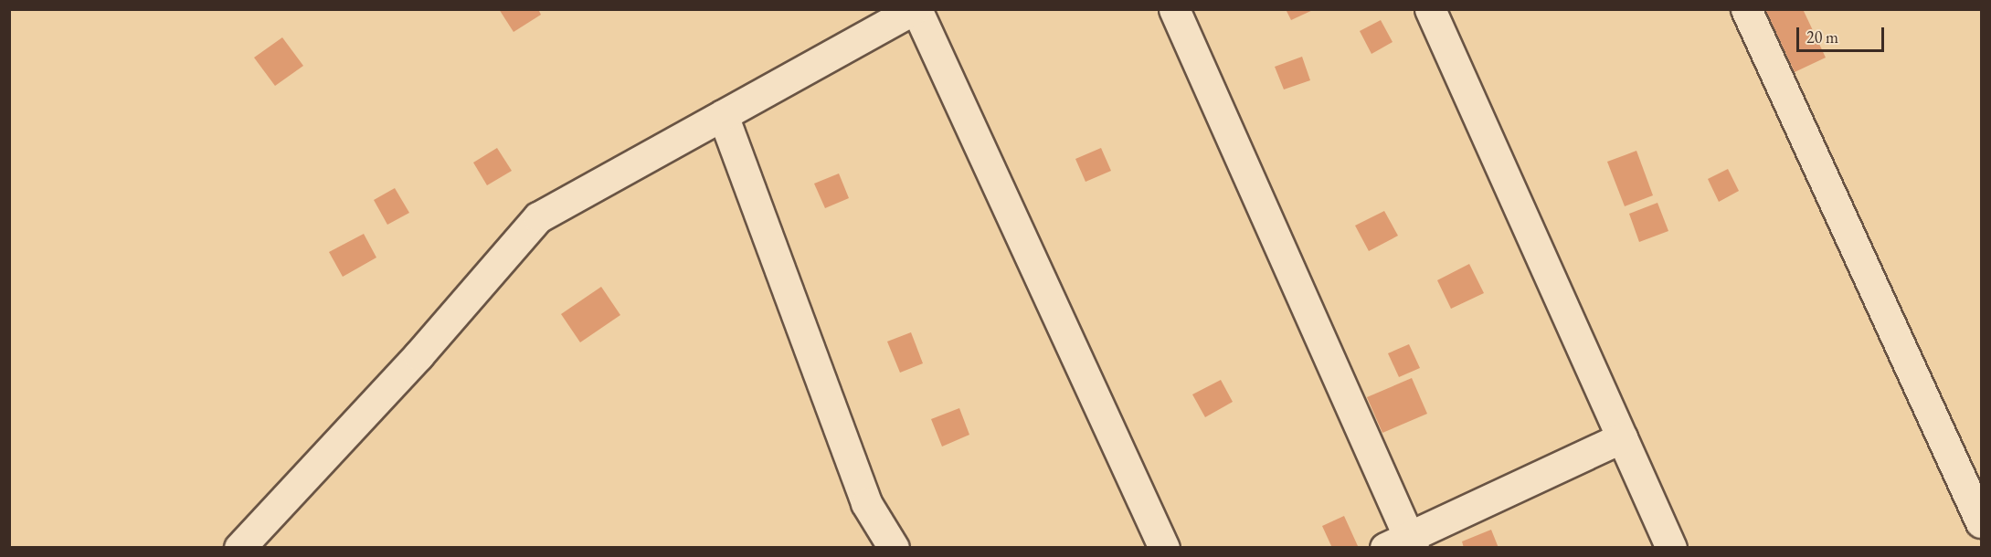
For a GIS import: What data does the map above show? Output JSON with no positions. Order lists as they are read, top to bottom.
{
  "scale_bar": "20 m"
}
